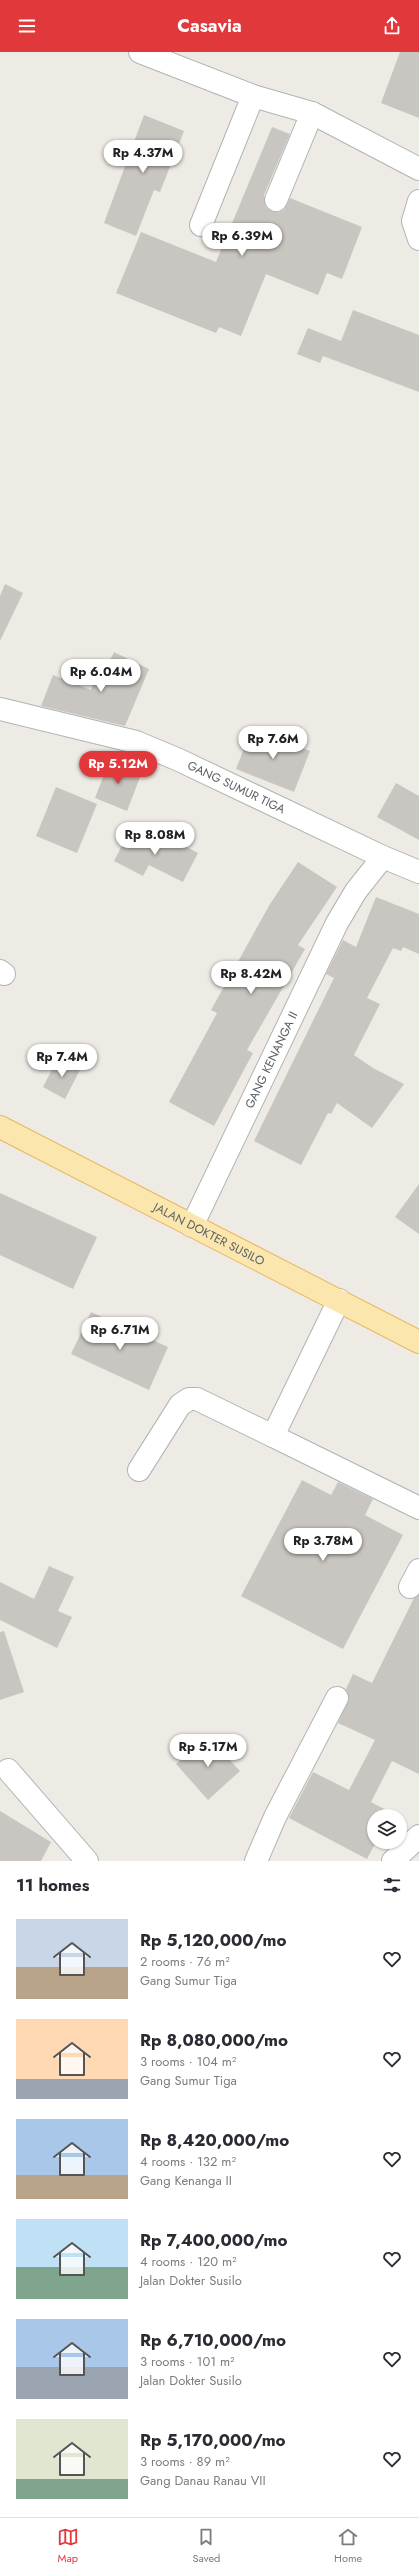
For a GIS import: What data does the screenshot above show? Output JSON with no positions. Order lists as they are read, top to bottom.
{
  "streets": {
    "main road": ["JALAN DOKTER SUSILO"],
    "street": ["GANG SUMUR TIGA", "GANG KENANGA II"]
  },
  "crossings": [
    ["GANG SUMUR TIGA", "GANG KENANGA II"],
    ["GANG KENANGA II", "JALAN DOKTER SUSILO"]
  ],
  "page": {
    "header": "Casavia",
    "price": [
      "Rp 4.37M",
      "Rp 6.39M",
      "Rp 6.04M",
      "Rp 7.6M",
      "Rp 5.12M",
      "Rp 8.08M",
      "Rp 8.42M",
      "Rp 7.4M",
      "Rp 6.71M",
      "Rp 3.78M",
      "Rp 5.17M"
    ],
    "heading": "11 homes",
    "list": [
      {
        "name": "Rp 5,120,000/mo",
        "note": "2 rooms · 76 m² · Gang Sumur Tiga"
      },
      {
        "name": "Rp 8,080,000/mo",
        "note": "3 rooms · 104 m² · Gang Sumur Tiga"
      },
      {
        "name": "Rp 8,420,000/mo",
        "note": "4 rooms · 132 m² · Gang Kenanga II"
      },
      {
        "name": "Rp 7,400,000/mo",
        "note": "4 rooms · 120 m² · Jalan Dokter Susilo"
      },
      {
        "name": "Rp 6,710,000/mo",
        "note": "3 rooms · 101 m² · Jalan Dokter Susilo"
      },
      {
        "name": "Rp 5,170,000/mo",
        "note": "3 rooms · 89 m² · Gang Danau Ranau VII"
      }
    ],
    "tabs": ["Map", "Saved", "Home"]
  }
}
